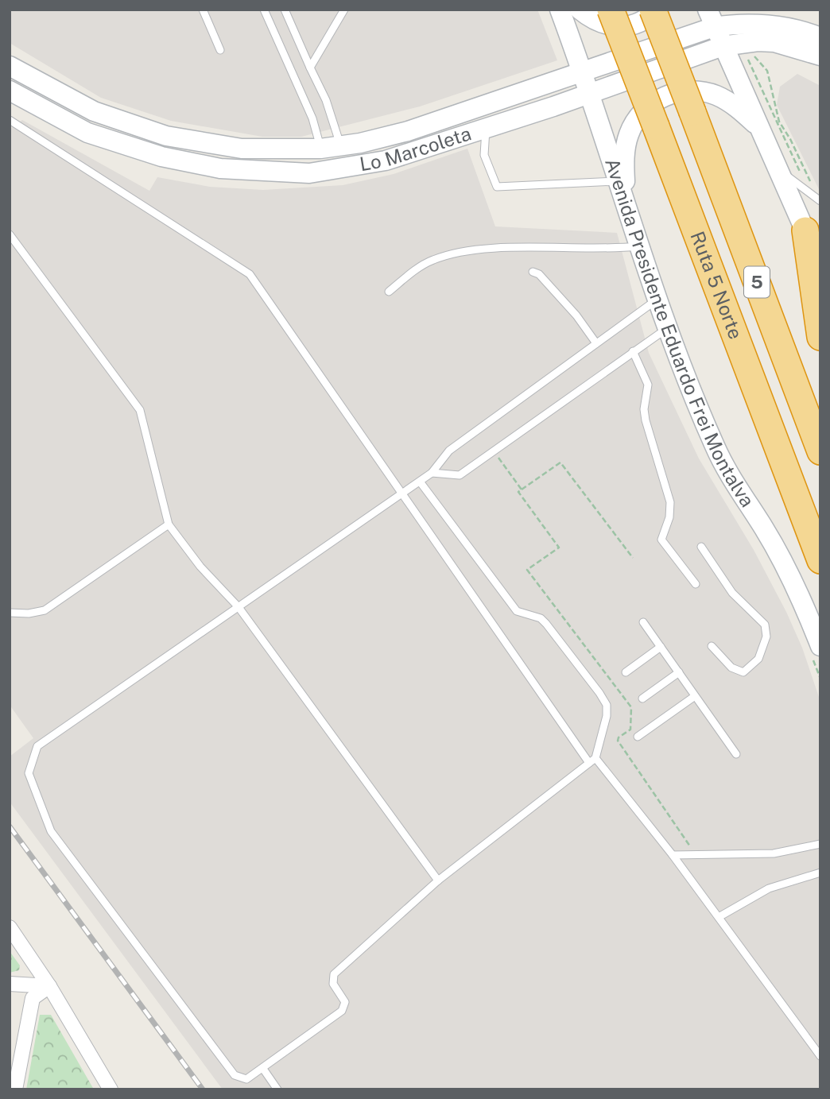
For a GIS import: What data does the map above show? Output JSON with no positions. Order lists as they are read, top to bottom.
{
  "streets": {
    "highway": ["5", "Ruta 5 Norte"],
    "main road": ["Lo Marcoleta", "Avenida Presidente Eduardo Frei Montalva"]
  },
  "crossings": [
    ["Lo Marcoleta", "Avenida Presidente Eduardo Frei Montalva"]
  ]
}
